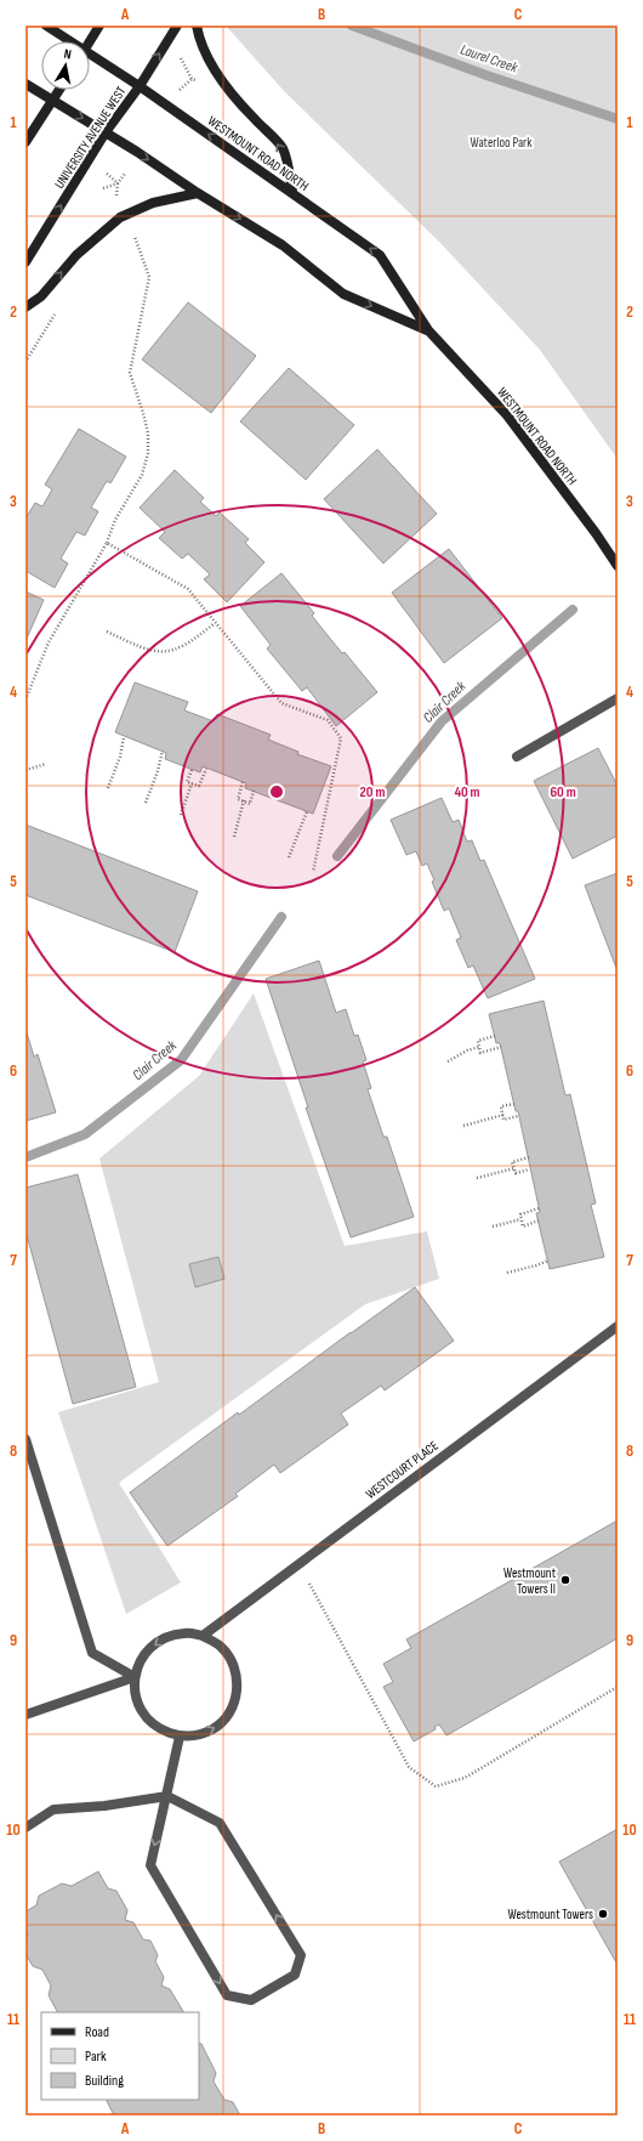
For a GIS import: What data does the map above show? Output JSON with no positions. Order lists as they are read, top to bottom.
{
  "streets": {
    "main road": ["UNIVERSITY AVENUE WEST", "WESTMOUNT ROAD NORTH"],
    "street": ["WESTCOURT PLACE"]
  },
  "crossings": [
    ["UNIVERSITY AVENUE WEST", "WESTMOUNT ROAD NORTH"]
  ],
  "water": ["Laurel Creek", "Clair Creek"],
  "parks": ["Waterloo Park"],
  "places": ["Westmount Towers II", "Westmount Towers"],
  "legend": ["Road", "Park", "Building"],
  "north": "top",
  "grid": {
    "columns": ["A", "B", "C"],
    "rows": [
      "1",
      "2",
      "3",
      "4",
      "5",
      "6",
      "7",
      "8",
      "9",
      "10",
      "11"
    ]
  },
  "rings": ["20 m", "40 m", "60 m"]
}
